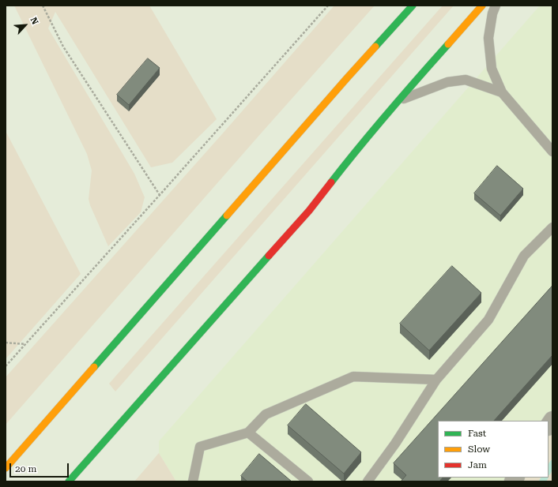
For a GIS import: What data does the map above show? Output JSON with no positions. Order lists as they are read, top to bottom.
{
  "legend": ["Fast", "Slow", "Jam"],
  "scale_bar": "20 m",
  "north": "top right"
}
